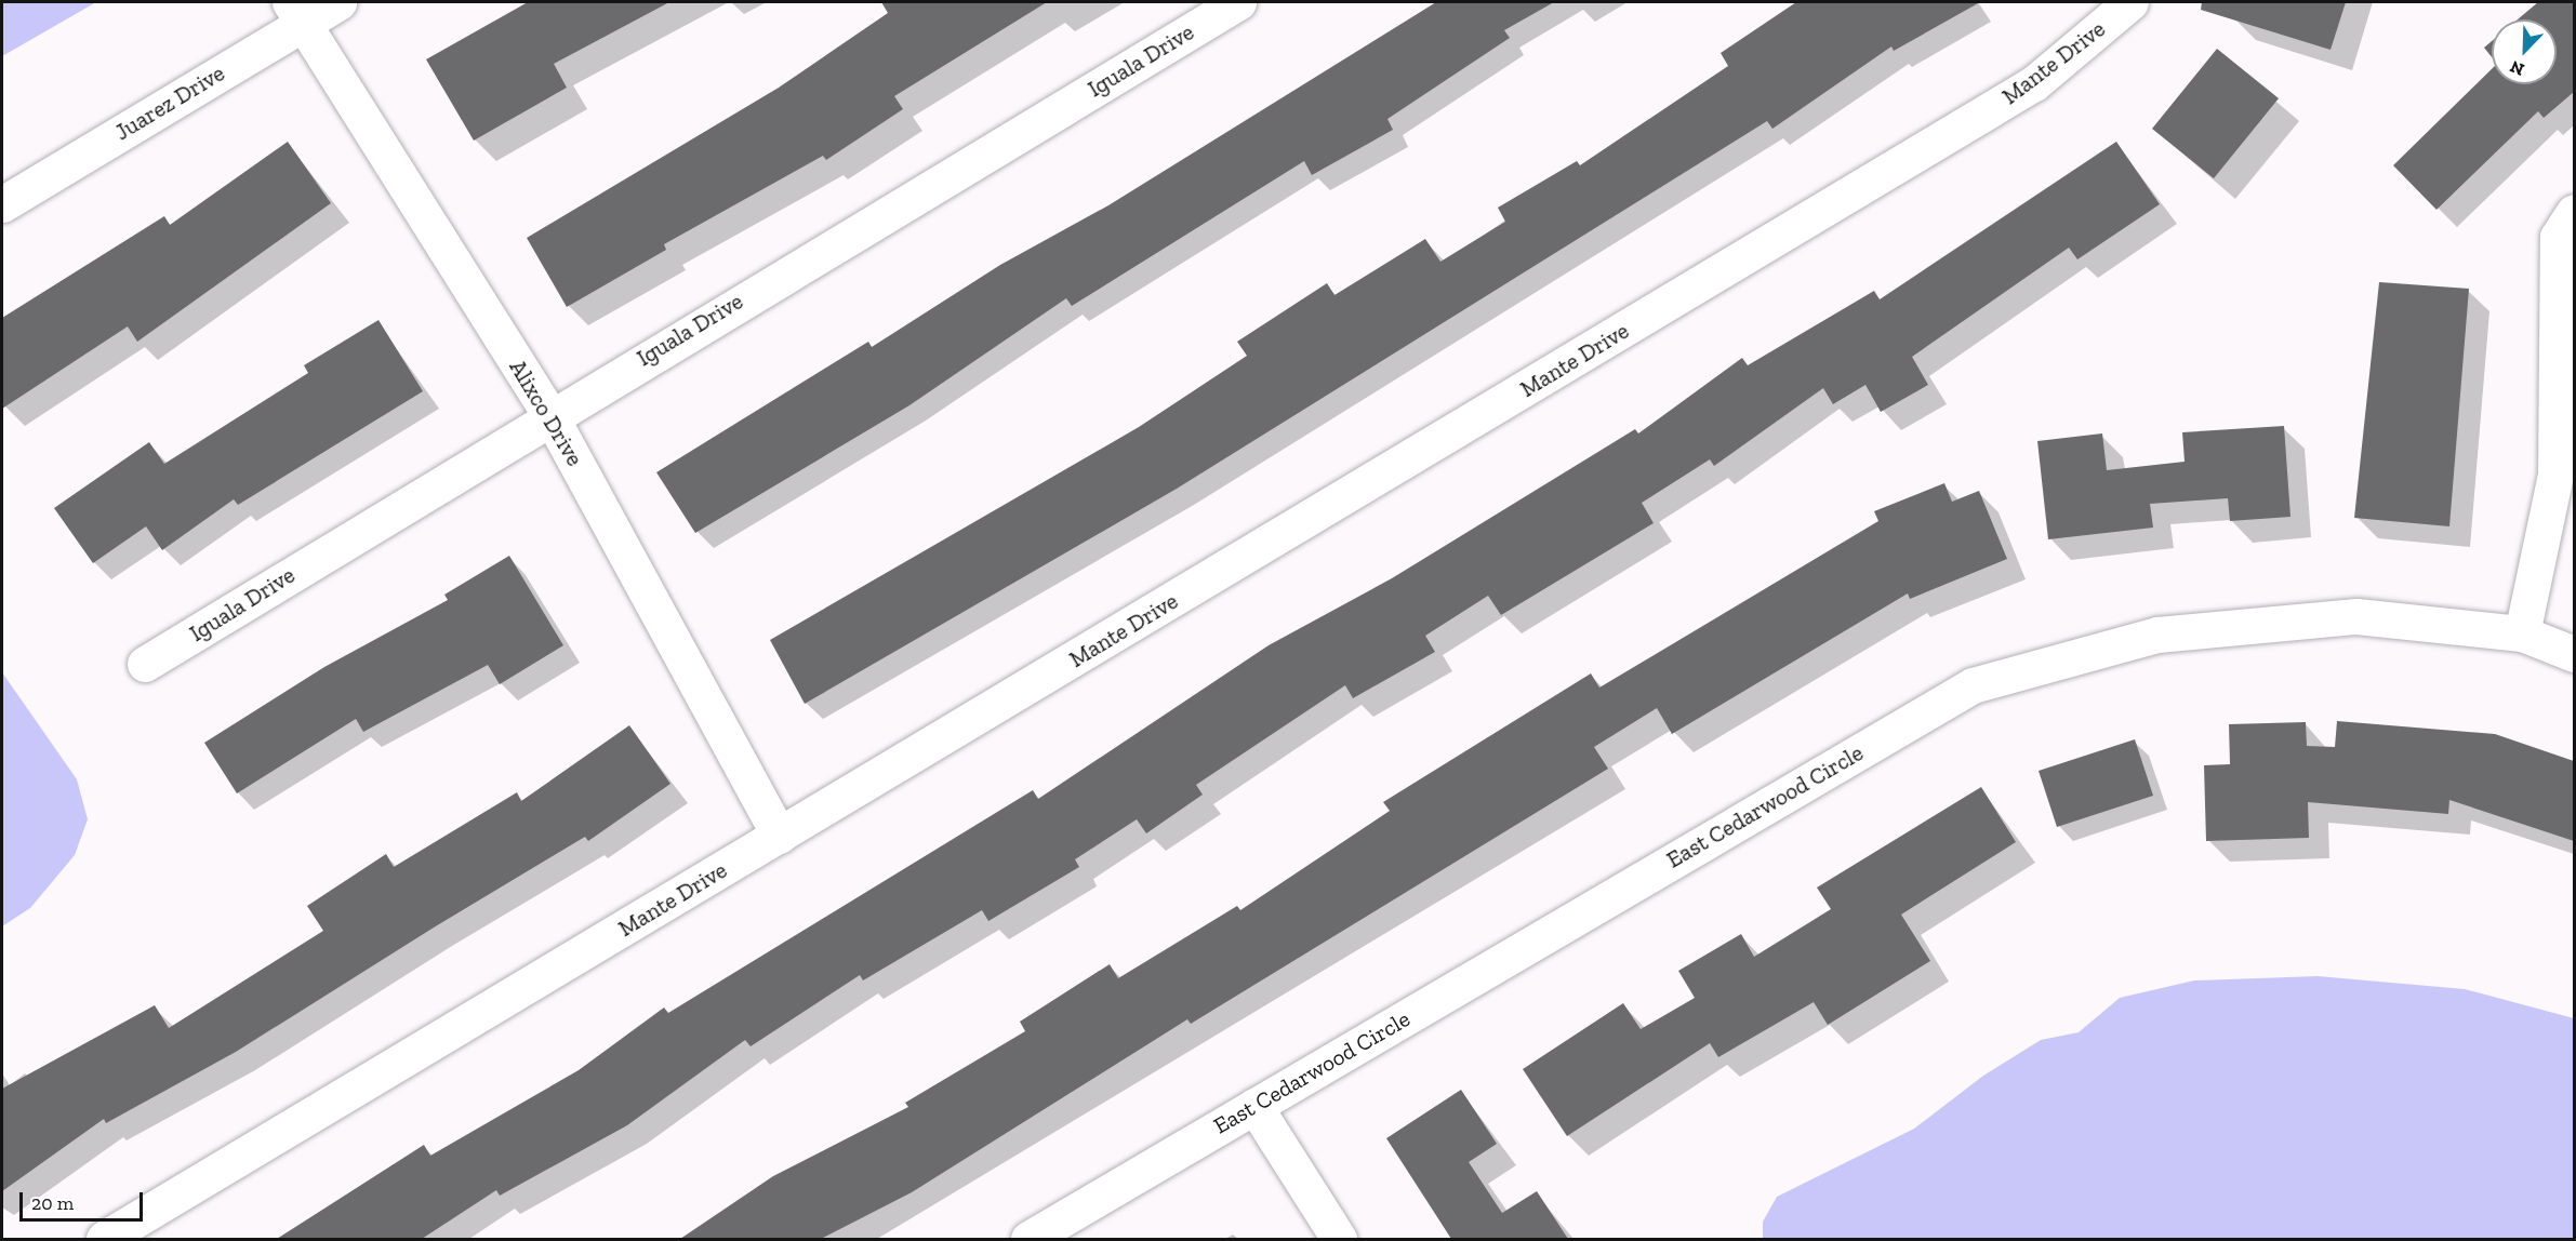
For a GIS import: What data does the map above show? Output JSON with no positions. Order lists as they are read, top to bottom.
{
  "streets": {
    "street": [
      "Iguala Drive",
      "Mante Drive",
      "Juarez Drive",
      "Alixco Drive",
      "East Cedarwood Circle"
    ]
  },
  "crossings": [
    ["Iguala Drive", "Alixco Drive"],
    ["Mante Drive", "Alixco Drive"],
    ["Juarez Drive", "Alixco Drive"]
  ],
  "scale_bar": "20 m",
  "north": "bottom left"
}
